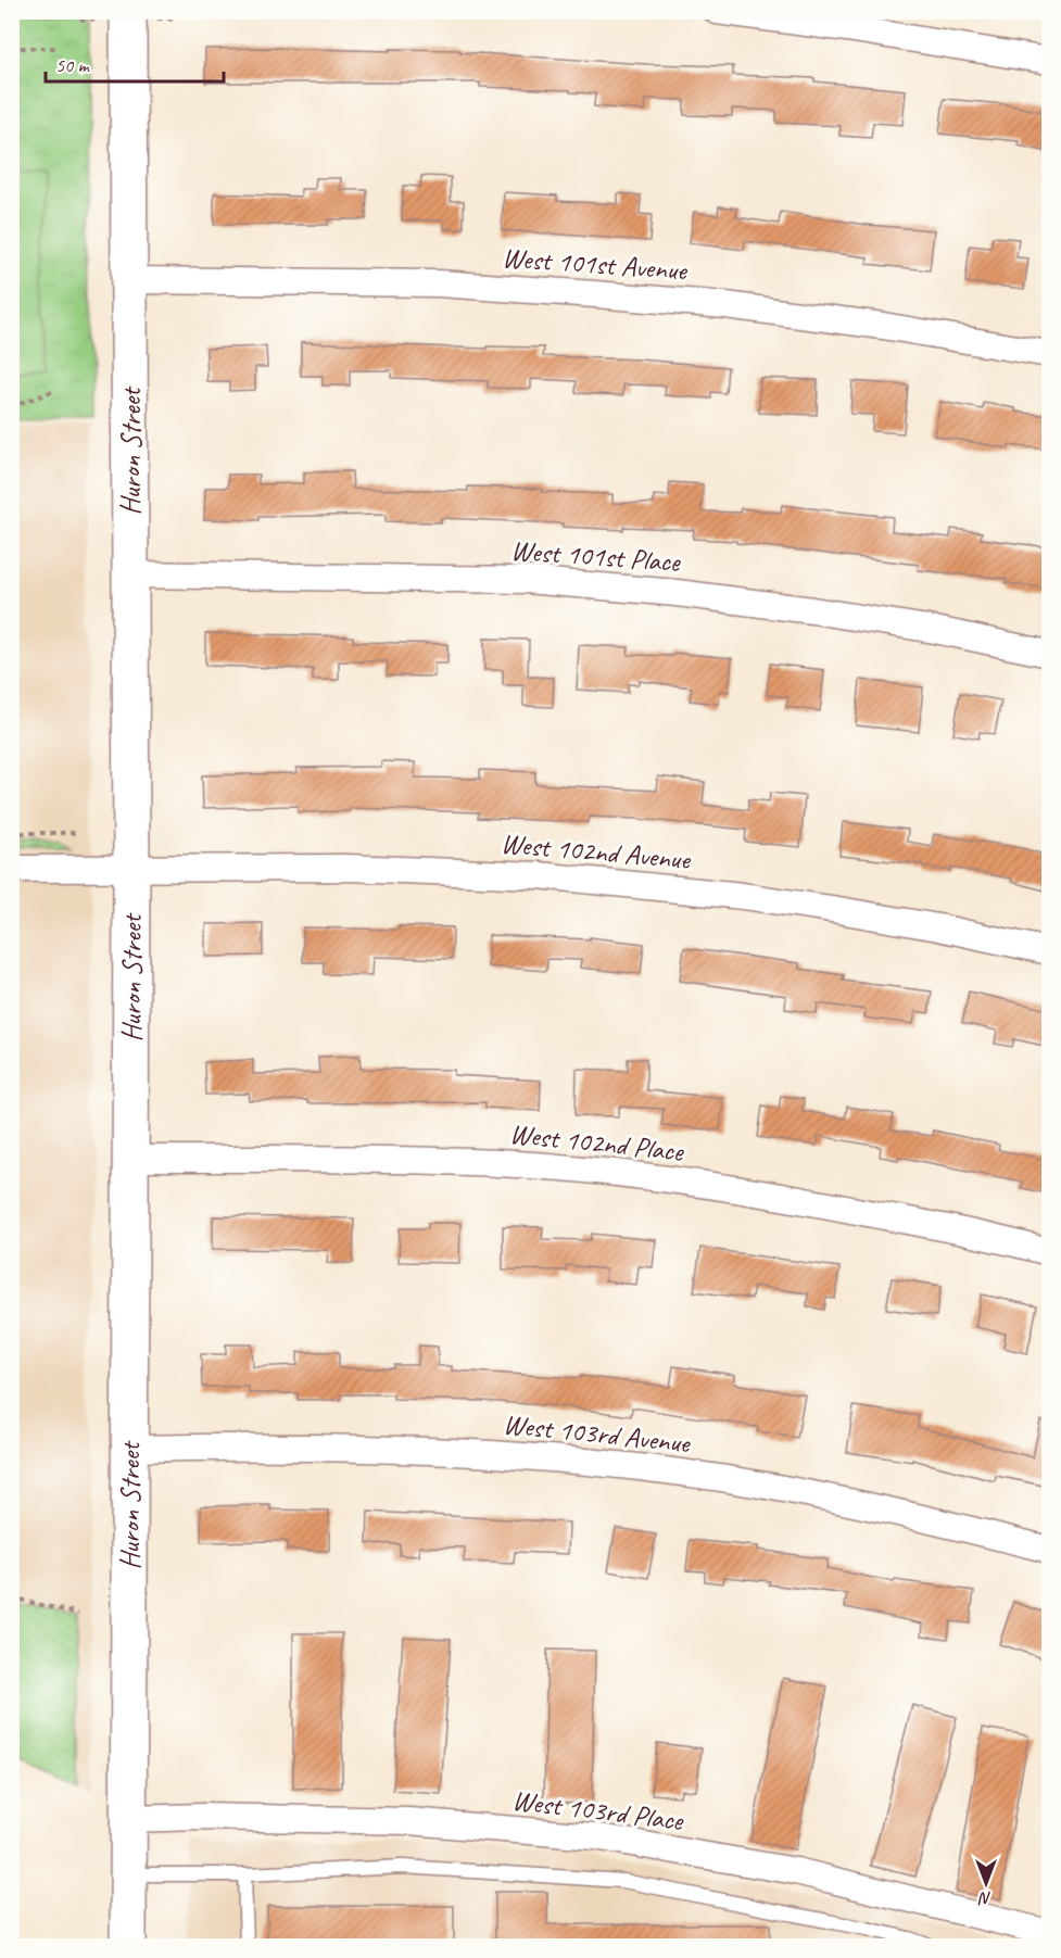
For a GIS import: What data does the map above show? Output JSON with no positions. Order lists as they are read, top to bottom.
{
  "streets": {
    "main road": ["Huron Street"],
    "street": [
      "West 101st Avenue",
      "West 101st Place",
      "West 102nd Avenue",
      "West 102nd Place",
      "West 103rd Avenue",
      "West 103rd Place"
    ]
  },
  "crossings": [
    ["West 101st Avenue", "Huron Street"],
    ["Huron Street", "West 101st Place"],
    ["Huron Street", "West 102nd Avenue"],
    ["Huron Street", "West 102nd Place"],
    ["Huron Street", "West 103rd Avenue"],
    ["Huron Street", "West 103rd Place"]
  ],
  "scale_bar": "50 m",
  "north": "bottom"
}
